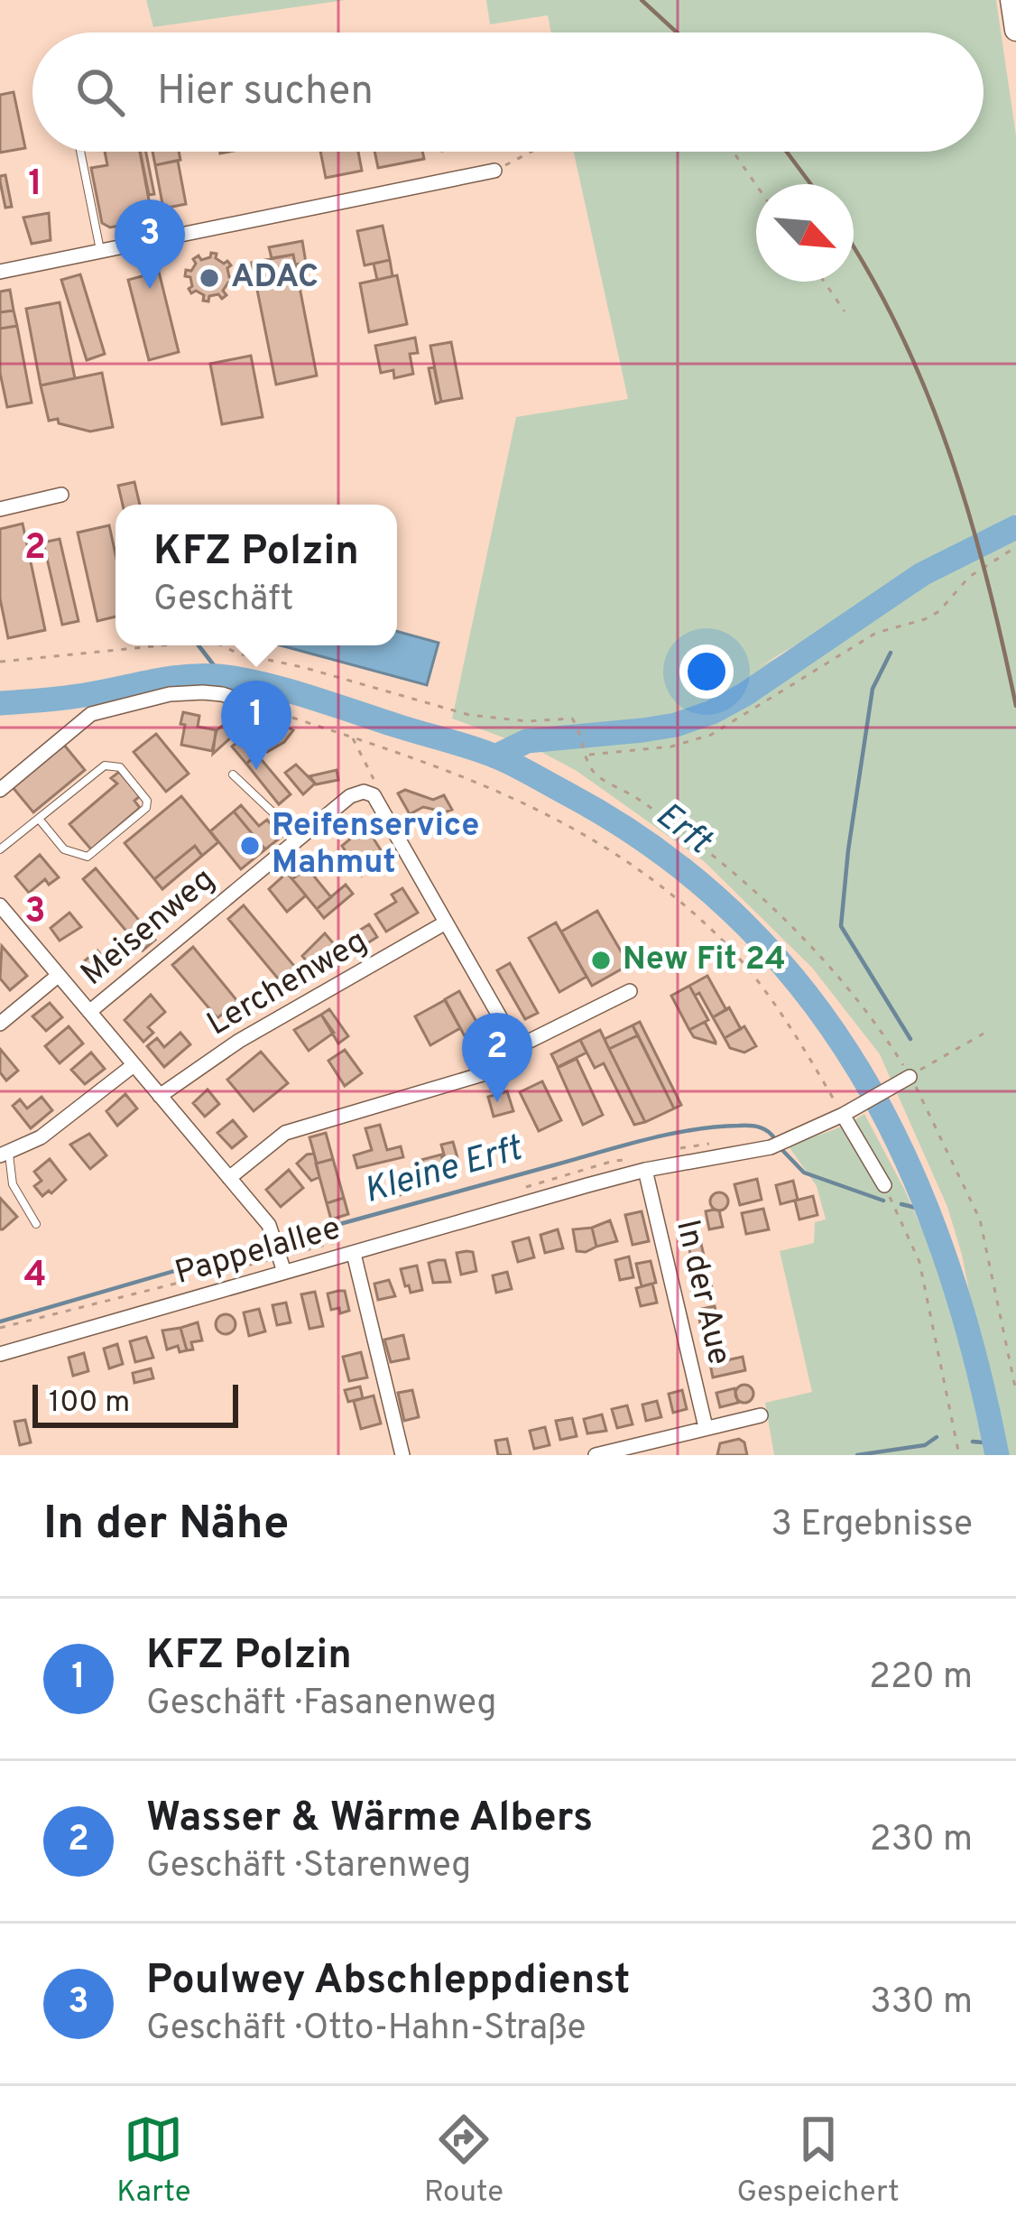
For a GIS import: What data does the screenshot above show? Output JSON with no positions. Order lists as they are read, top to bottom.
{
  "streets": {
    "street": [
      "Meisenweg",
      "Lerchenweg",
      "Pappelallee",
      "In der Aue"
    ]
  },
  "crossings": [
    ["Pappelallee", "In der Aue"]
  ],
  "water": ["Erft", "Kleine Erft"],
  "places": ["ADAC", "Reifenservice Mahmut", "New Fit 24"],
  "scale_bar": "100 m",
  "north": "bottom right",
  "page": {
    "search": "Hier suchen",
    "pins": ["3", "1", "2"],
    "popup": ["KFZ Polzin", "Geschäft"],
    "scale": "100 m",
    "heading": ["In der Nähe", "3 Ergebnisse"],
    "list": [
      {
        "mark": "1",
        "name": "KFZ Polzin",
        "note": "Geschäft · Fasanenweg",
        "value": "220 m"
      },
      {
        "mark": "2",
        "name": "Wasser & Wärme Albers",
        "note": "Geschäft · Starenweg",
        "value": "230 m"
      },
      {
        "mark": "3",
        "name": "Poulwey Abschleppdienst",
        "note": "Geschäft · Otto-Hahn-Straße",
        "value": "330 m"
      }
    ],
    "nav": ["Karte", "Route", "Gespeichert"]
  },
  "grid": {
    "rows": [
      "1",
      "2",
      "3",
      "4"
    ]
  }
}
